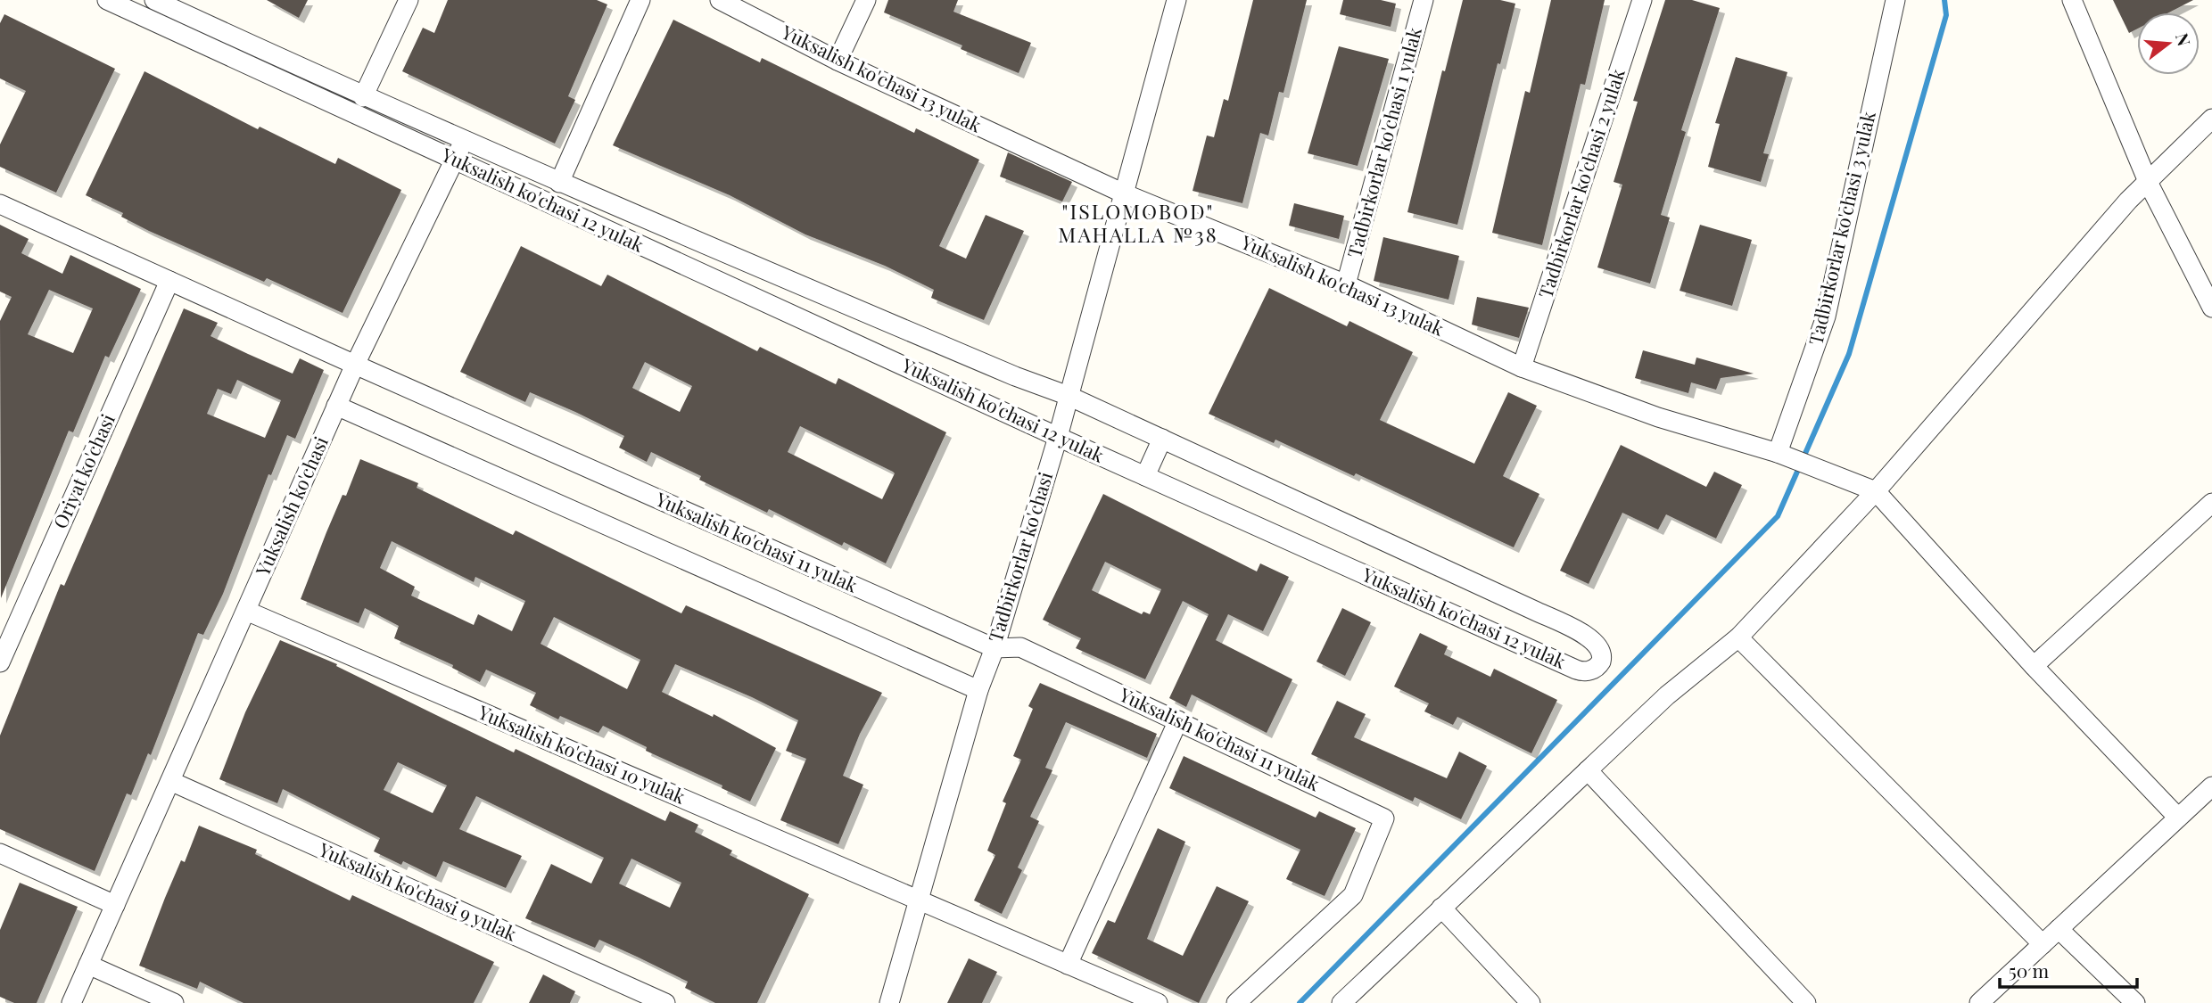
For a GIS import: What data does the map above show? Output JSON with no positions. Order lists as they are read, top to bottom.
{
  "streets": {
    "street": [
      "Yuksalish ko'chasi 13 yulak",
      "Tadbirkorlar ko'chasi 1 yulak",
      "Tadbirkorlar ko'chasi 2 yulak",
      "Yuksalish ko'chasi 12 yulak",
      "Tadbirkorlar ko'chasi 3 yulak",
      "Oriyat ko'chasi",
      "Yuksalish ko'chasi",
      "Yuksalish ko'chasi 11 yulak",
      "Tadbirkorlar ko'chasi",
      "Yuksalish ko'chasi 10 yulak",
      "Yuksalish ko'chasi 9 yulak"
    ]
  },
  "crossings": [
    ["Yuksalish ko'chasi 13 yulak", "Tadbirkorlar ko'chasi 1 yulak"],
    ["Yuksalish ko'chasi 13 yulak", "Tadbirkorlar ko'chasi 2 yulak"],
    ["Yuksalish ko'chasi 13 yulak", "Tadbirkorlar ko'chasi 3 yulak"],
    ["Yuksalish ko'chasi 13 yulak", "Tadbirkorlar ko'chasi"],
    ["Yuksalish ko'chasi 12 yulak", "Tadbirkorlar ko'chasi"],
    ["Yuksalish ko'chasi", "Yuksalish ko'chasi 11 yulak"],
    ["Yuksalish ko'chasi", "Yuksalish ko'chasi 10 yulak"],
    ["Yuksalish ko'chasi", "Yuksalish ko'chasi 9 yulak"],
    ["Yuksalish ko'chasi 11 yulak", "Tadbirkorlar ko'chasi"],
    ["Tadbirkorlar ko'chasi", "Yuksalish ko'chasi 10 yulak"]
  ],
  "districts": ["\"ISLOMOBOD\" MAHALLA №38"],
  "scale_bar": "50 m",
  "north": "right"
}
